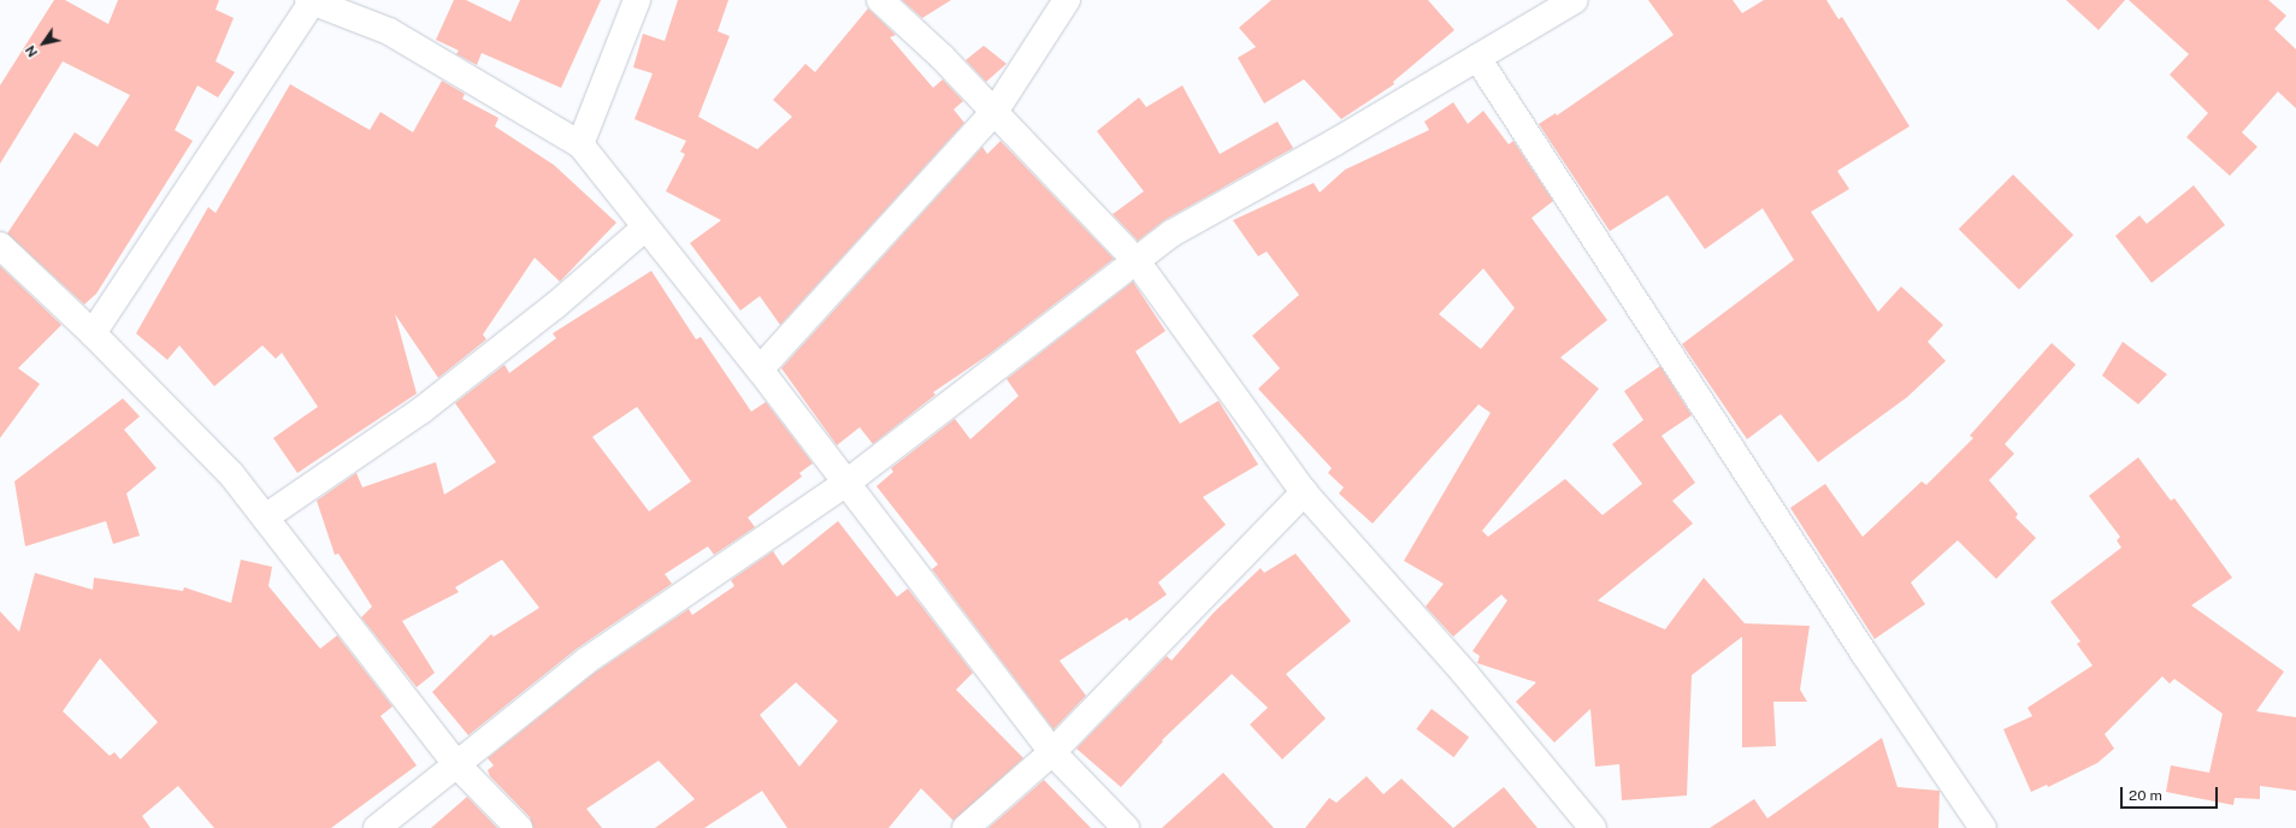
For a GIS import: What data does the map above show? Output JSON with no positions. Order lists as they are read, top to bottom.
{
  "scale_bar": "20 m",
  "north": "bottom left"
}
